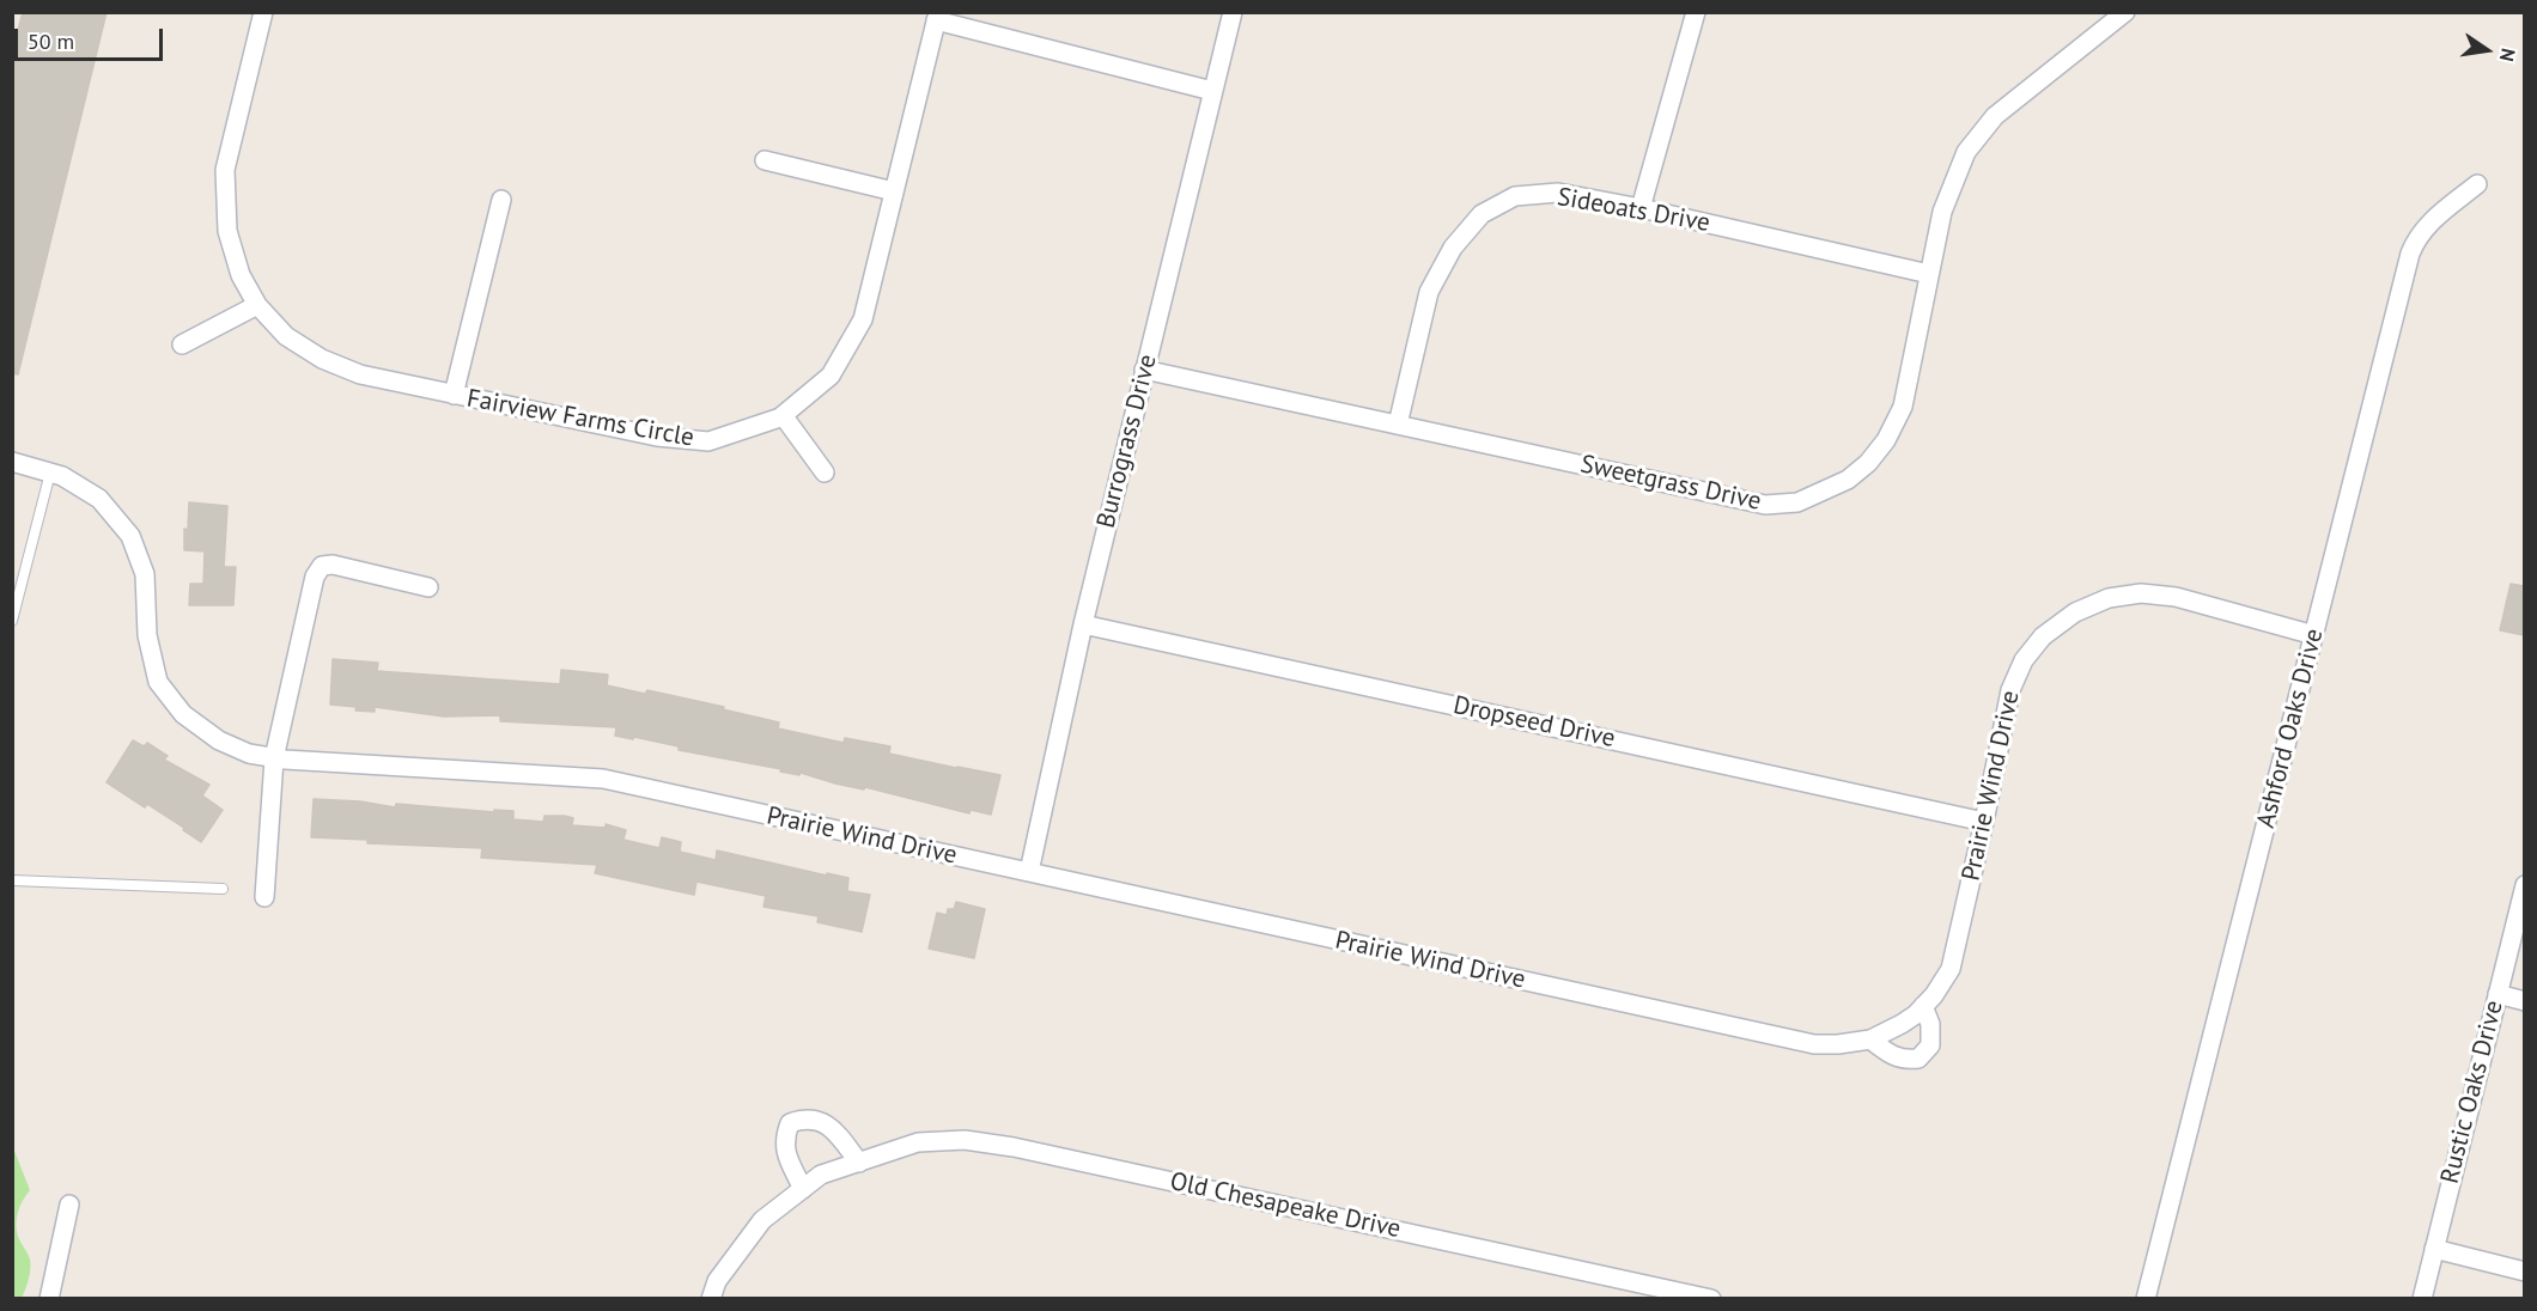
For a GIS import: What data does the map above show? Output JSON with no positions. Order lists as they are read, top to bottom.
{
  "streets": {
    "street": [
      "Sideoats Drive",
      "Fairview Farms Circle",
      "Burrograss Drive",
      "Sweetgrass Drive",
      "Dropseed Drive",
      "Ashford Oaks Drive",
      "Prairie Wind Drive",
      "Rustic Oaks Drive",
      "Old Chesapeake Drive"
    ]
  },
  "crossings": [
    ["Sideoats Drive", "Sweetgrass Drive"],
    ["Burrograss Drive", "Sweetgrass Drive"],
    ["Burrograss Drive", "Dropseed Drive"],
    ["Burrograss Drive", "Prairie Wind Drive"],
    ["Dropseed Drive", "Prairie Wind Drive"],
    ["Ashford Oaks Drive", "Prairie Wind Drive"]
  ],
  "scale_bar": "50 m",
  "north": "right"
}
